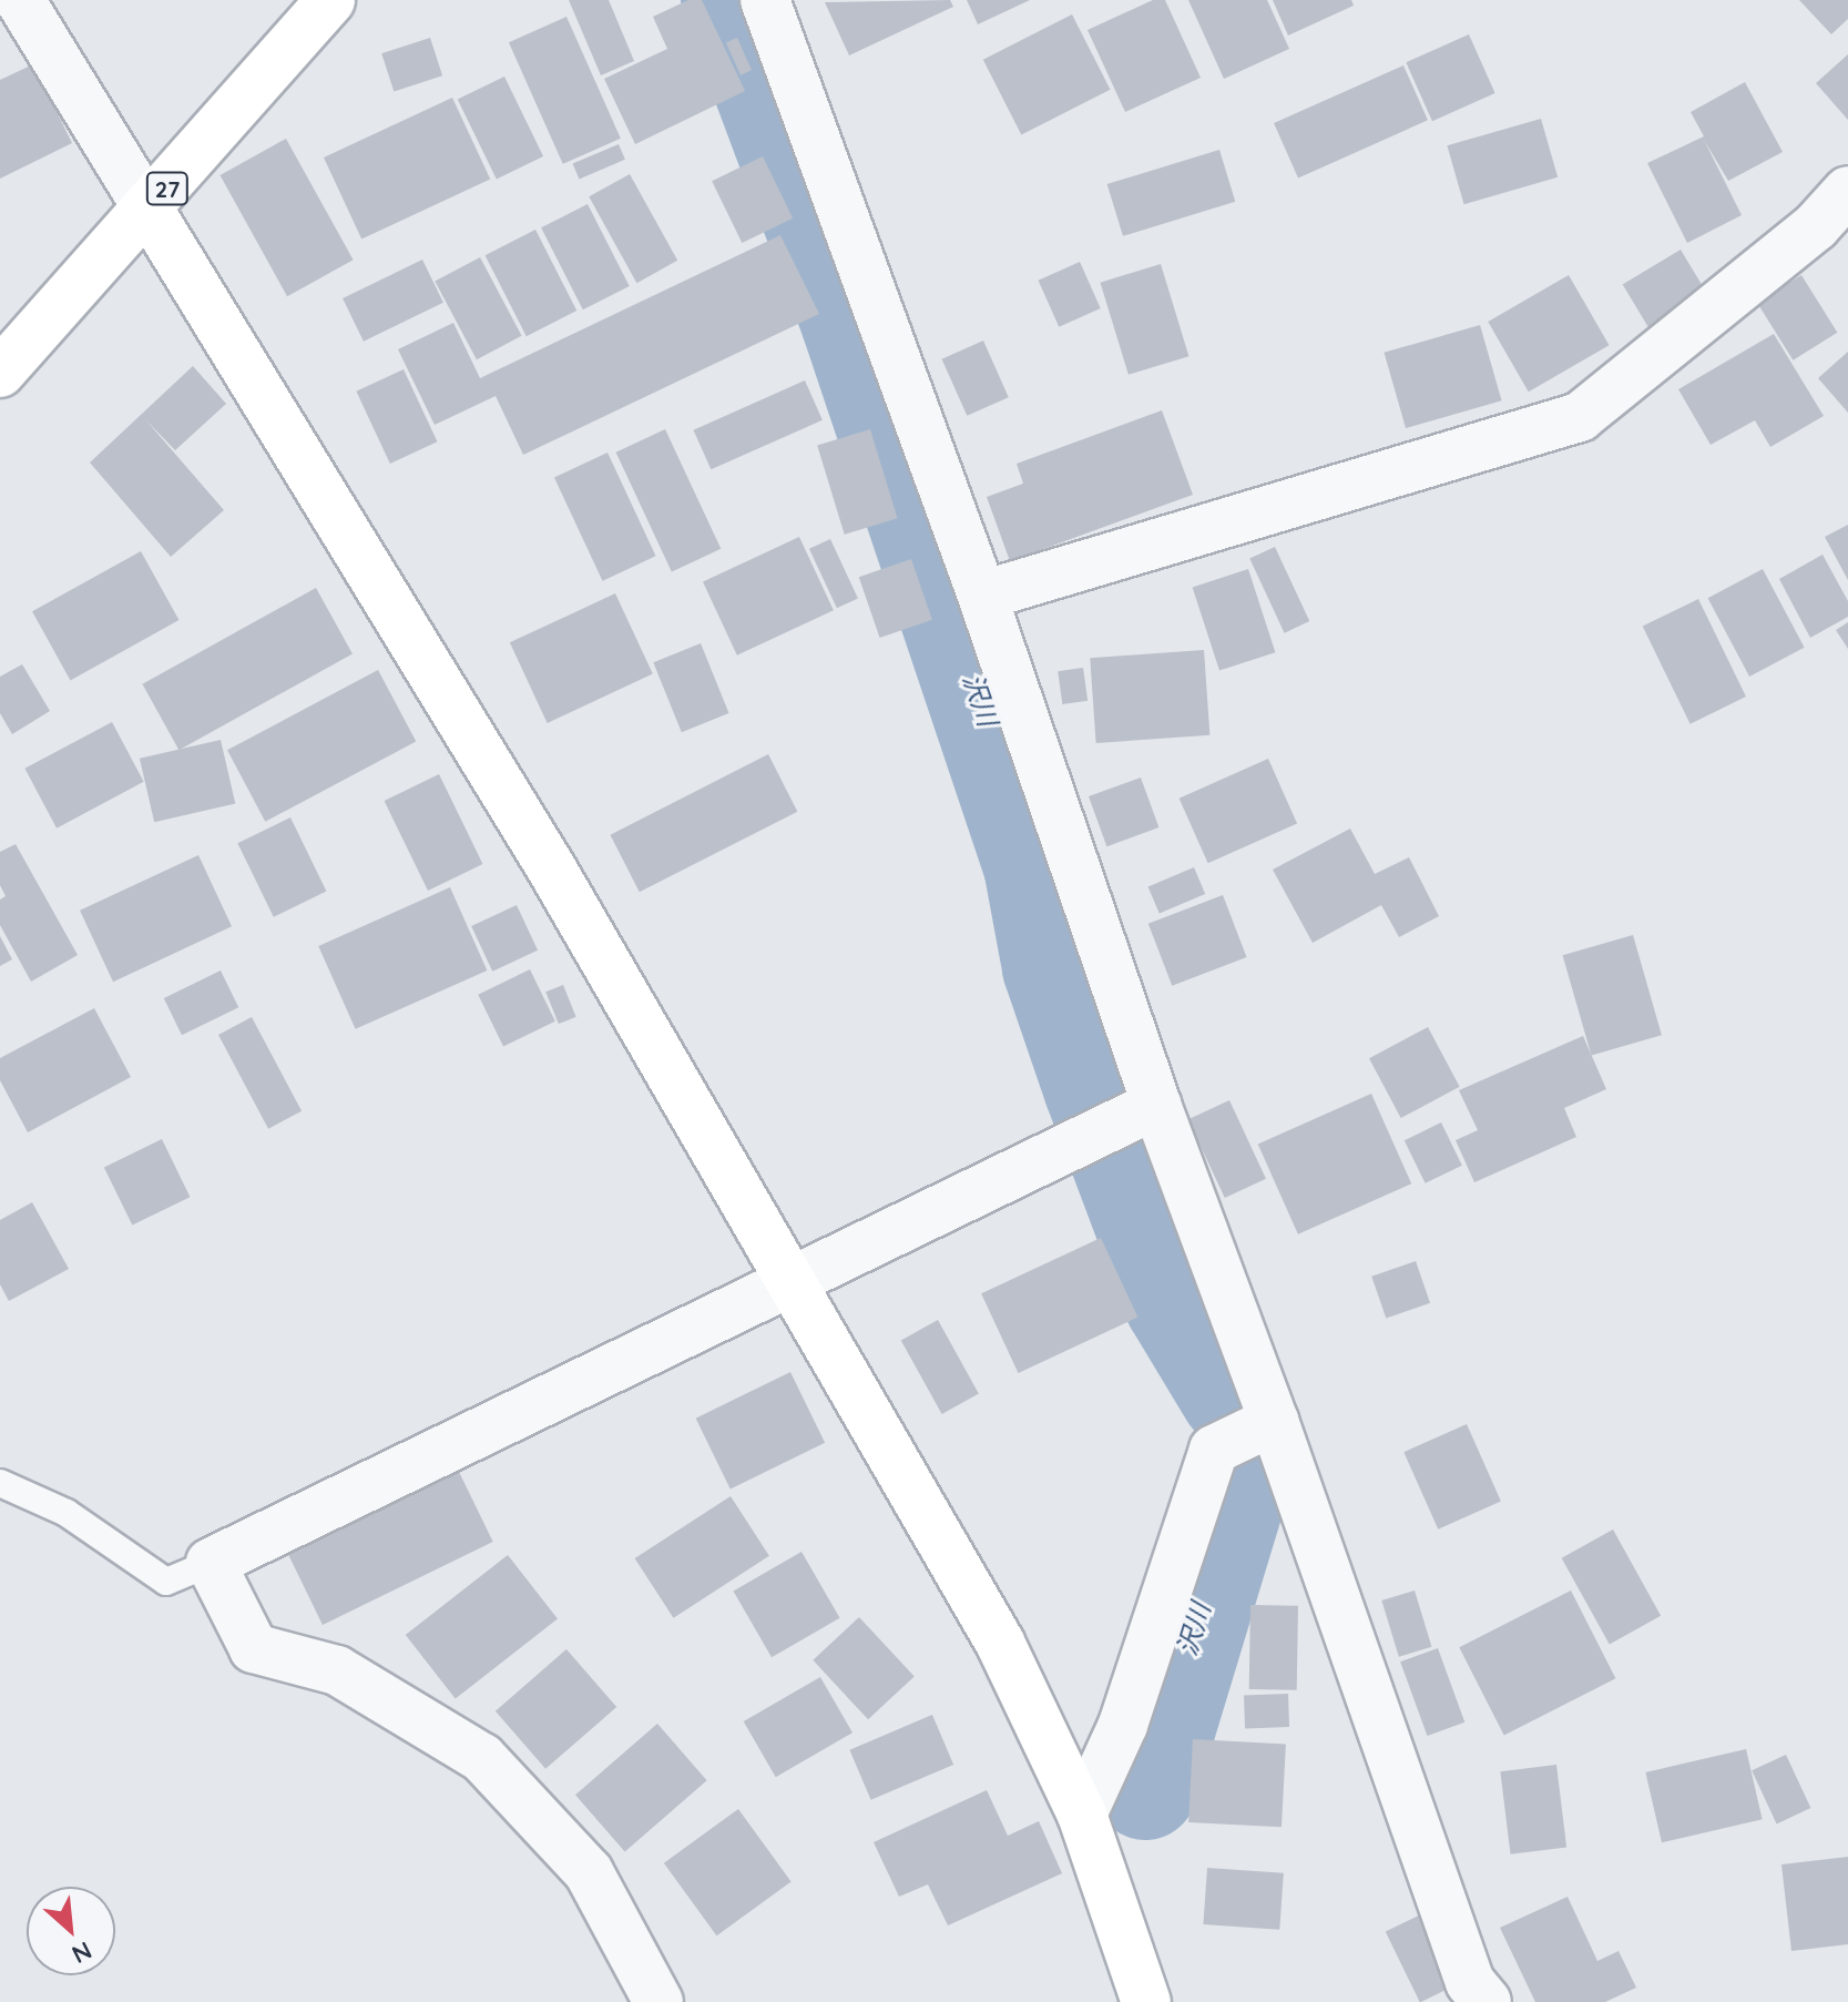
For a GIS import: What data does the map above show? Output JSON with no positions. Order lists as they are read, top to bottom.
{
  "streets": {
    "street": ["27"]
  },
  "water": ["沢川"],
  "north": "bottom right"
}
